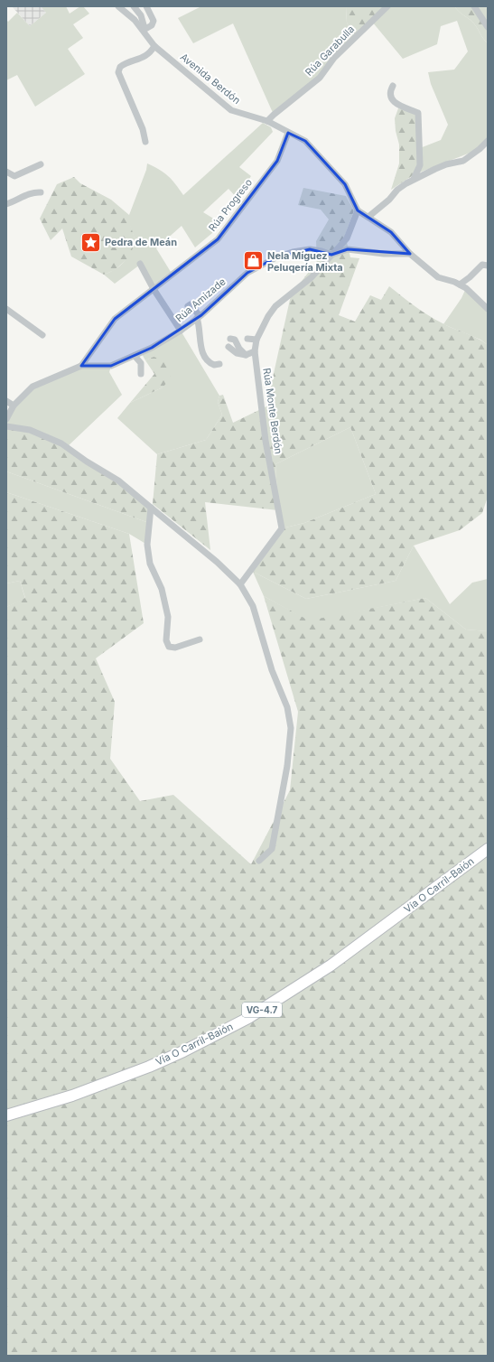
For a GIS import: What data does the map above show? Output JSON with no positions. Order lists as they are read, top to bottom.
{
  "streets": {
    "highway": ["Vía O Carril-Baión", "VG-4.7"],
    "street": [
      "Rúa Garabulla",
      "Avenida Berdón",
      "Rúa Progreso",
      "Rúa Amizade",
      "Rúa Monte Berdón"
    ]
  },
  "crossings": [
    ["Rúa Garabulla", "Avenida Berdón"],
    ["Avenida Berdón", "Rúa Progreso"],
    ["Avenida Berdón", "Rúa Monte Berdón"],
    ["Rúa Progreso", "Rúa Amizade"],
    ["Rúa Amizade", "Rúa Monte Berdón"]
  ],
  "places": {
    "place": ["Pedra de Meán"],
    "shop": ["Nela Míguez Peluqería Mixta"]
  }
}
